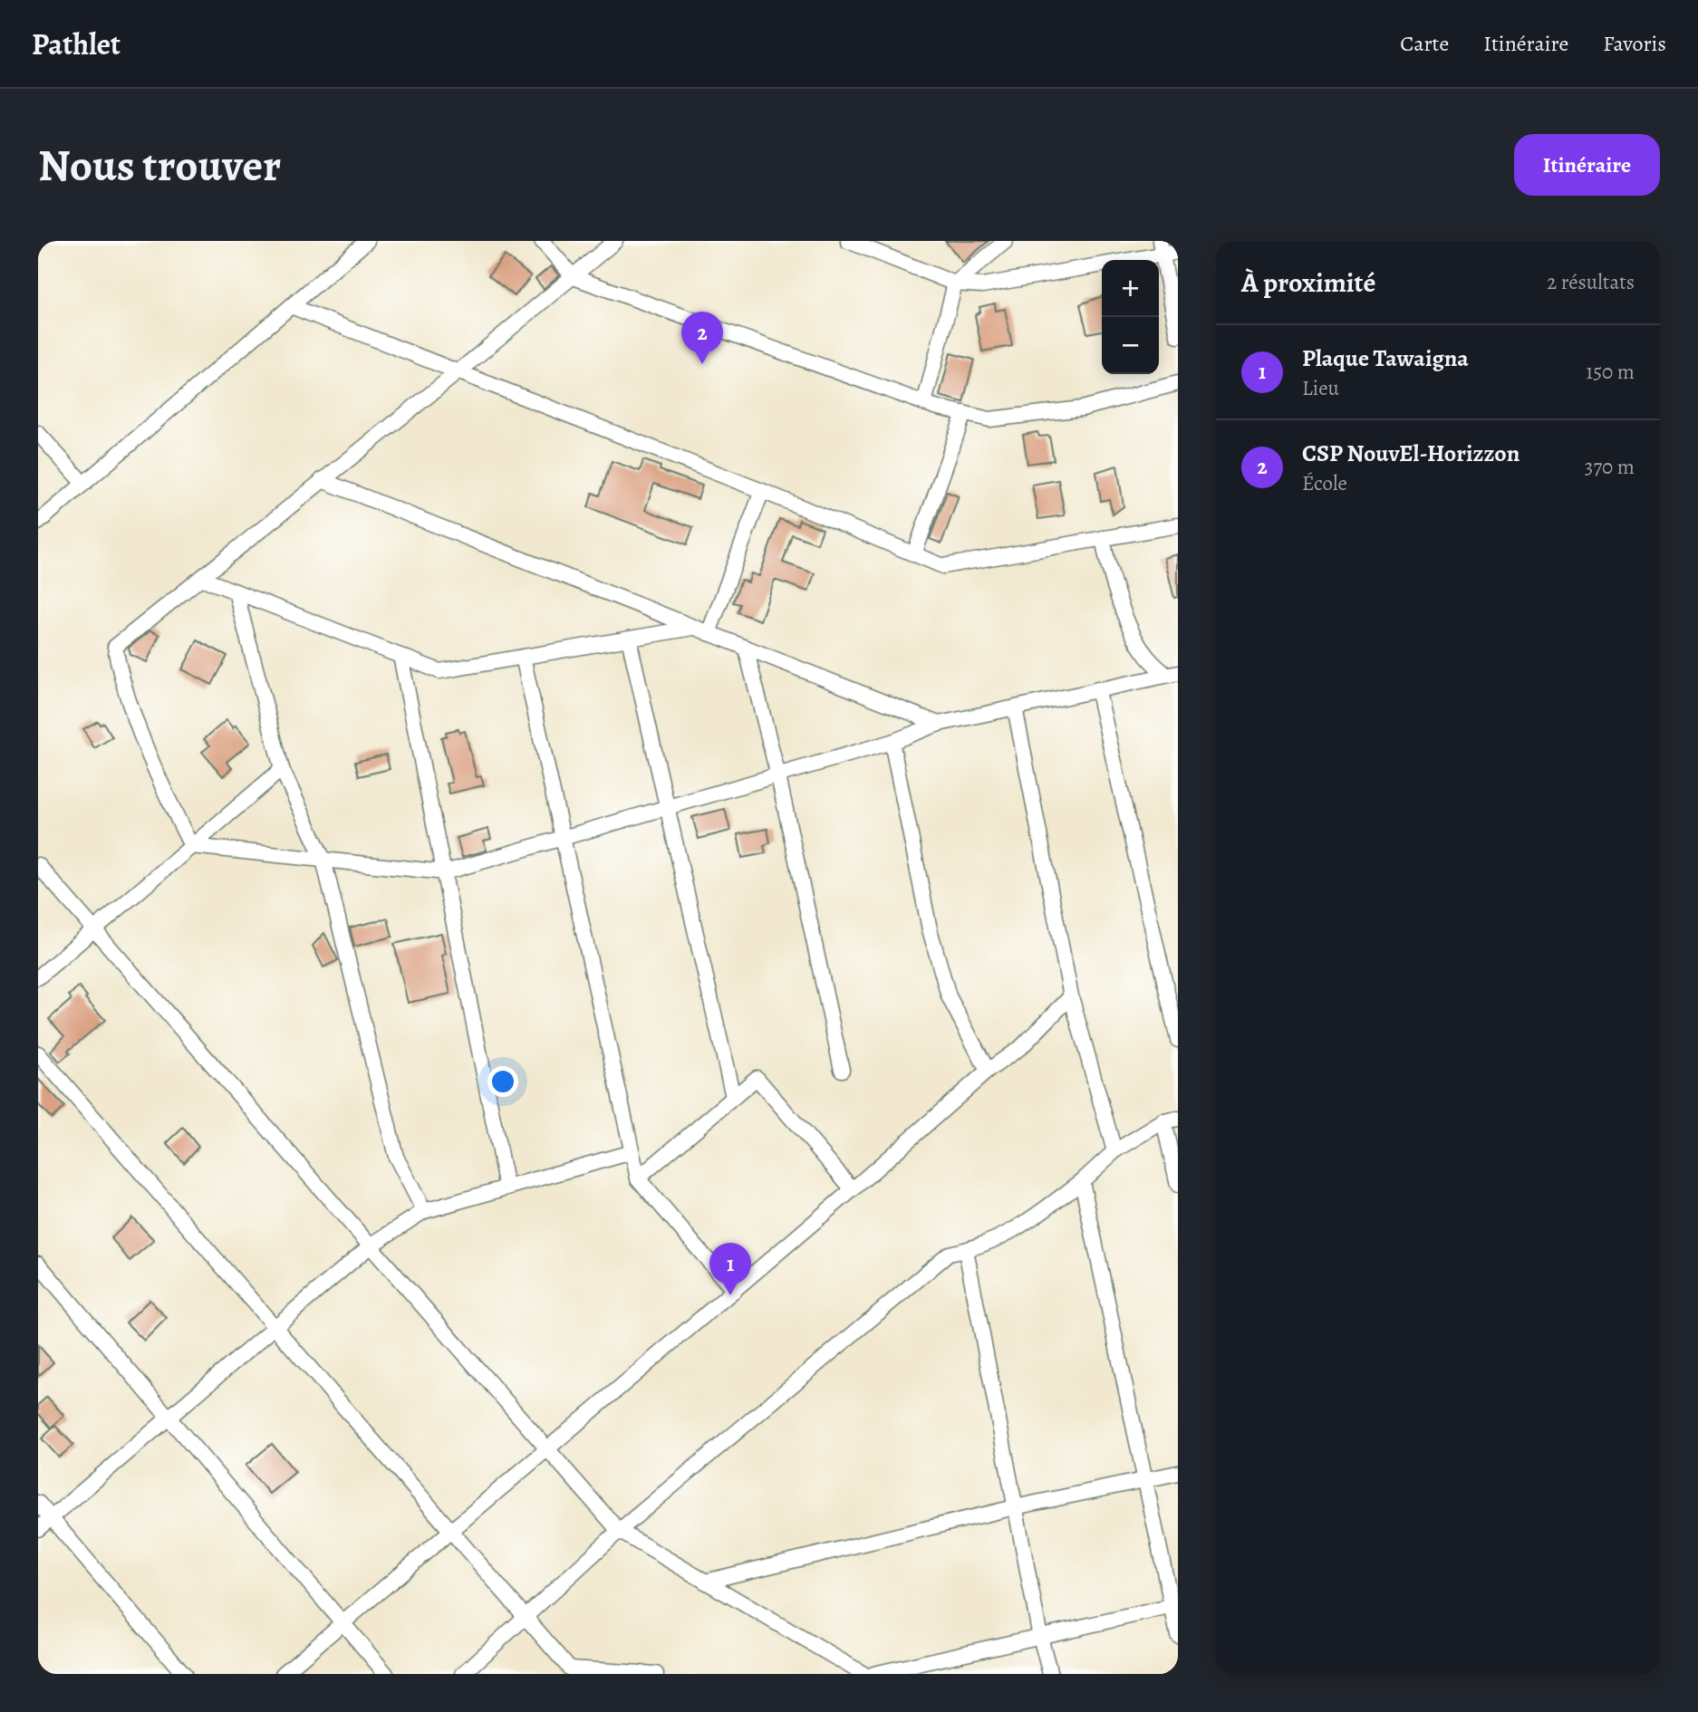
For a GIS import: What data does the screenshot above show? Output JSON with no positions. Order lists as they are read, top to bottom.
{
  "page": {
    "header": "Pathlet",
    "nav": ["Carte", "Itinéraire", "Favoris"],
    "buttons": "Itinéraire",
    "title": "Nous trouver",
    "heading": ["À proximité", "2 résultats"],
    "map_buttons": ["+", "−"],
    "pins": ["2", "1"],
    "list": [
      {
        "mark": "1",
        "name": "Plaque Tawaigna",
        "note": "Lieu",
        "value": "150 m"
      },
      {
        "mark": "2",
        "name": "CSP NouvEl-Horizzon",
        "note": "École",
        "value": "370 m"
      }
    ]
  }
}
